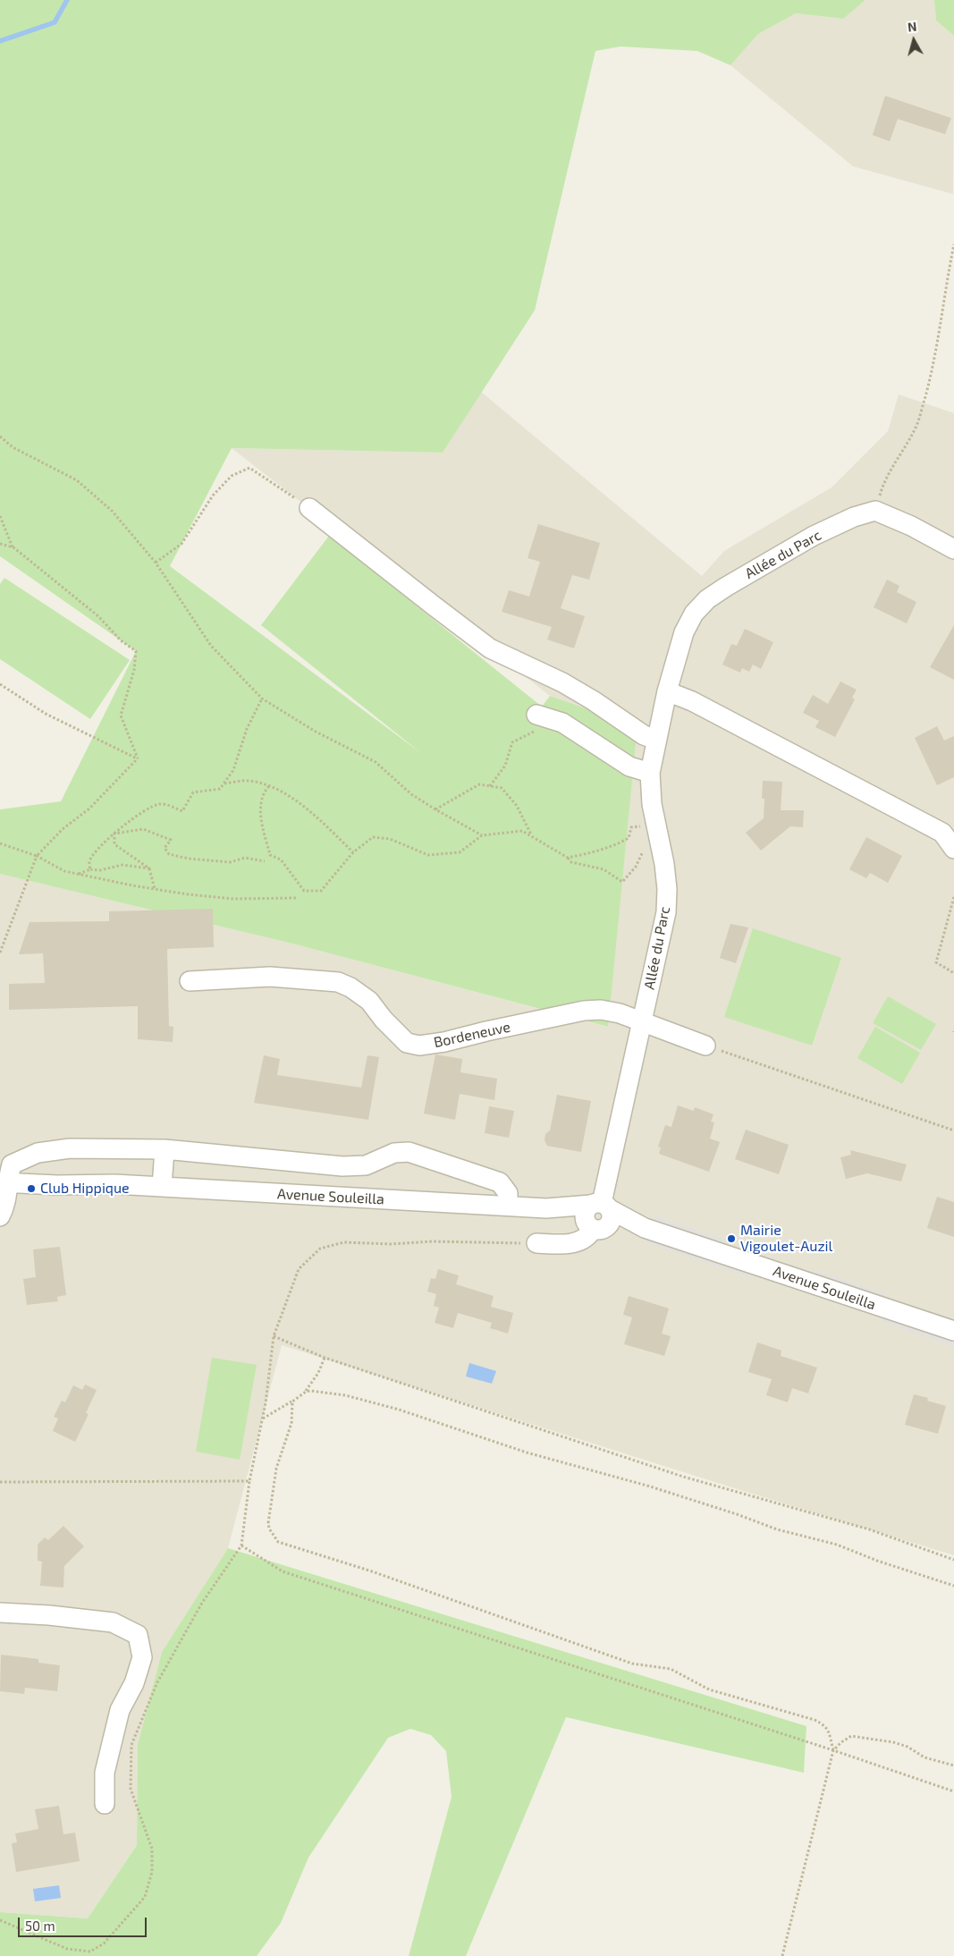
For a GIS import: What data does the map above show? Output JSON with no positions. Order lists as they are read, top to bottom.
{
  "streets": {
    "street": ["Allée du Parc", "Bordeneuve", "Avenue Souleilla"]
  },
  "crossings": [
    ["Allée du Parc", "Bordeneuve"],
    ["Allée du Parc", "Avenue Souleilla"]
  ],
  "places": ["Club Hippique", "Mairie Vigoulet-Auzil"],
  "scale_bar": "50 m",
  "north": "top"
}
